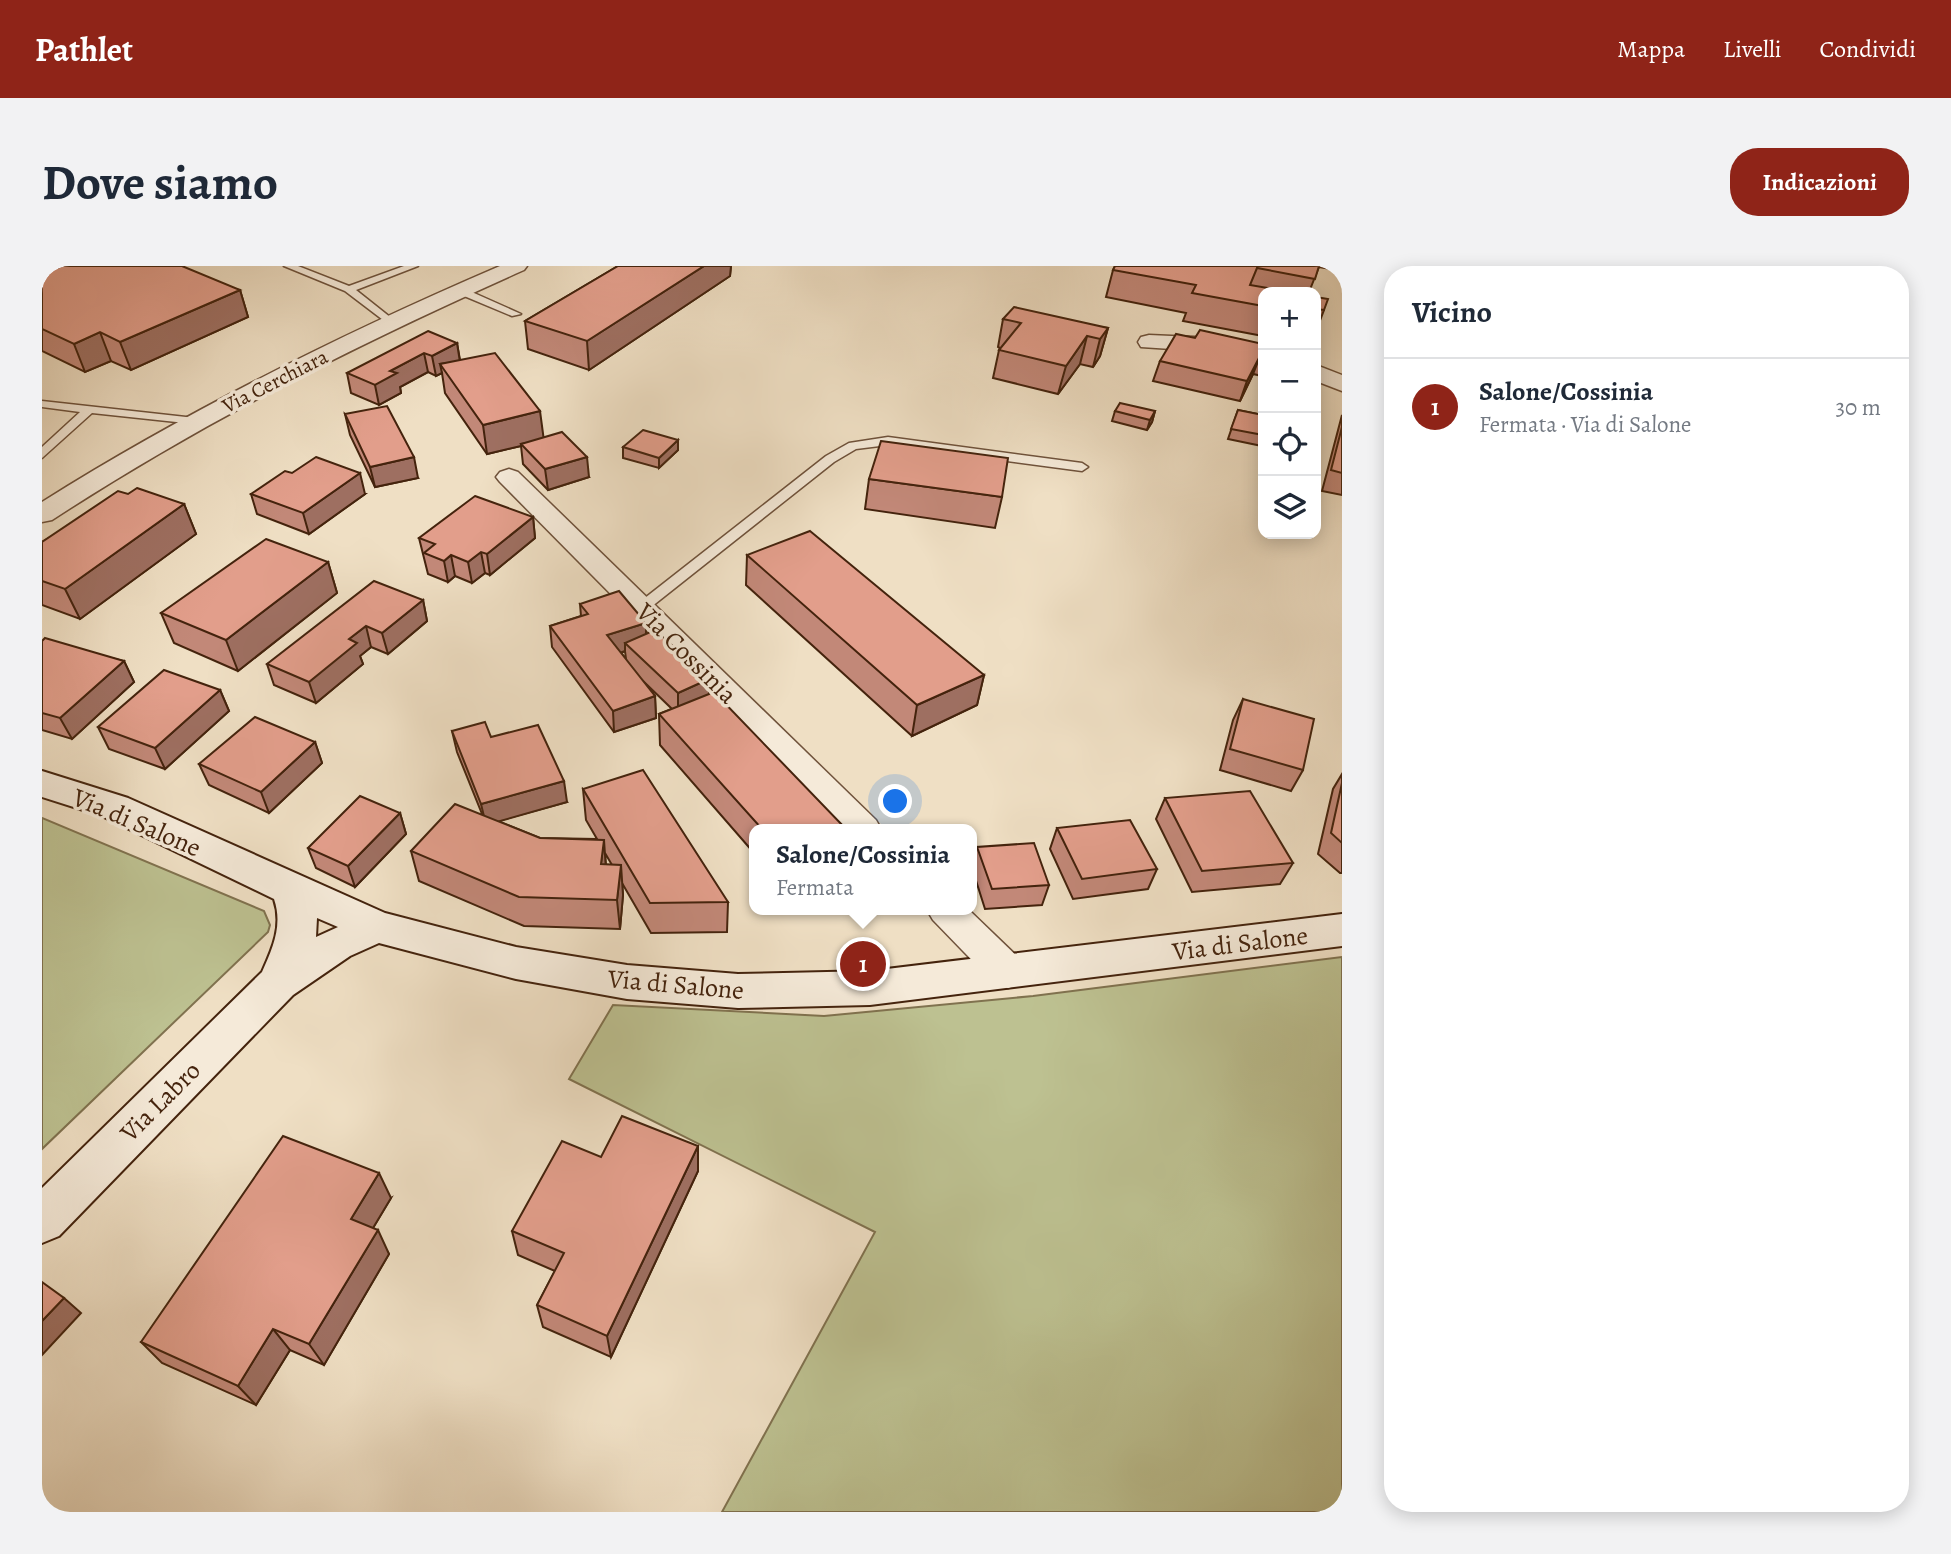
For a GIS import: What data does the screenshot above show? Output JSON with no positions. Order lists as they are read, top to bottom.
{
  "streets": {
    "street": [
      "Via Cerchiara",
      "Via Cossinia",
      "Via di Salone",
      "Via Labro"
    ]
  },
  "crossings": [
    ["Via di Salone", "Via Labro"]
  ],
  "page": {
    "header": "Pathlet",
    "nav": ["Mappa", "Livelli", "Condividi"],
    "buttons": "Indicazioni",
    "title": "Dove siamo",
    "heading": "Vicino",
    "map_buttons": ["+", "−"],
    "list": [
      {
        "mark": "1",
        "name": "Salone/Cossinia",
        "note": "Fermata · Via di Salone",
        "value": "30 m"
      }
    ],
    "popup": ["Salone/Cossinia", "Fermata"],
    "pins": "1"
  }
}
